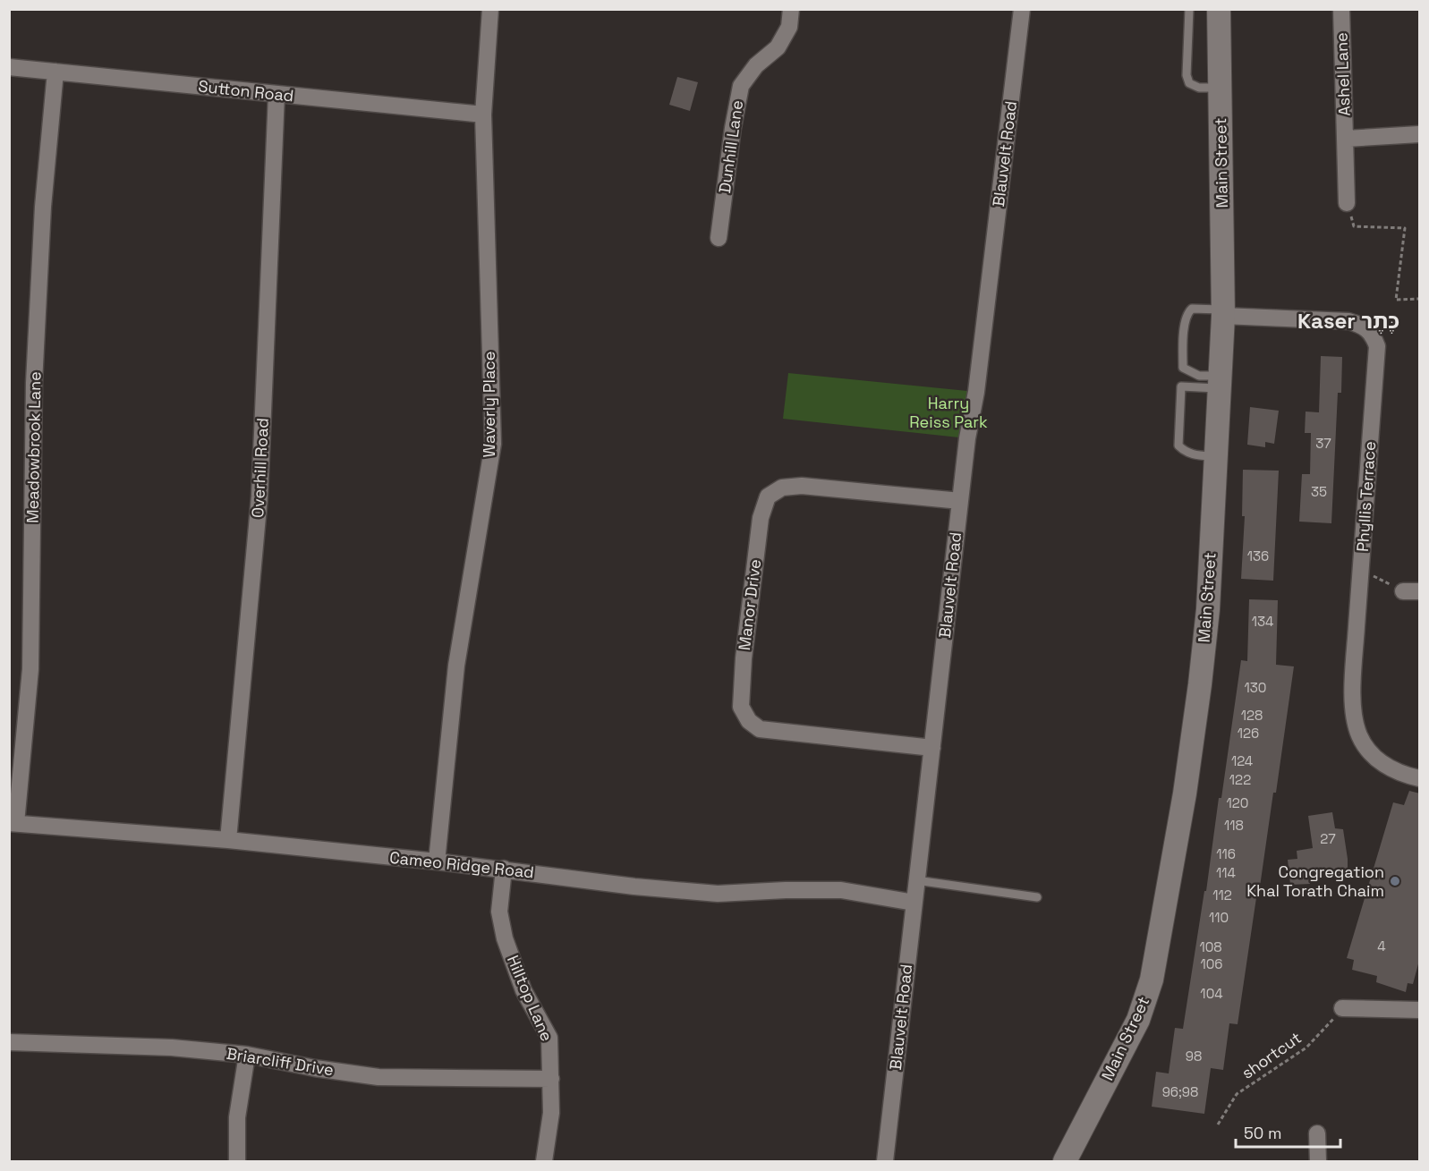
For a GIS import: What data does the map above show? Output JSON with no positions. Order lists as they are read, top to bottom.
{
  "streets": {
    "main road": ["Main Street"],
    "street": [
      "Ashel Lane",
      "Sutton Road",
      "Dunhill Lane",
      "Blauvelt Road",
      "Waverly Place",
      "Meadowbrook Lane",
      "Overhill Road",
      "Phyllis Terrace",
      "Manor Drive",
      "Cameo Ridge Road",
      "Hilltop Lane",
      "Briarcliff Drive"
    ],
    "path": ["shortcut"]
  },
  "crossings": [
    ["Sutton Road", "Waverly Place"],
    ["Sutton Road", "Meadowbrook Lane"],
    ["Sutton Road", "Overhill Road"],
    ["Blauvelt Road", "Manor Drive"],
    ["Blauvelt Road", "Cameo Ridge Road"],
    ["Main Street", "Phyllis Terrace"],
    ["Waverly Place", "Cameo Ridge Road"],
    ["Meadowbrook Lane", "Cameo Ridge Road"],
    ["Overhill Road", "Cameo Ridge Road"],
    ["Cameo Ridge Road", "Hilltop Lane"],
    ["Hilltop Lane", "Briarcliff Drive"]
  ],
  "districts": ["Kaser כֶּתֶר"],
  "parks": ["Harry Reiss Park"],
  "places": ["Congregation Khal Torath Chaim"],
  "house_numbers": [
    "37",
    "35",
    "136",
    "134",
    "130",
    "128",
    "126",
    "124",
    "122",
    "120",
    "118",
    "27",
    "116",
    "114",
    "112",
    "110",
    "4",
    "108",
    "106",
    "104",
    "98",
    "96;98"
  ],
  "scale_bar": "50 m"
}
